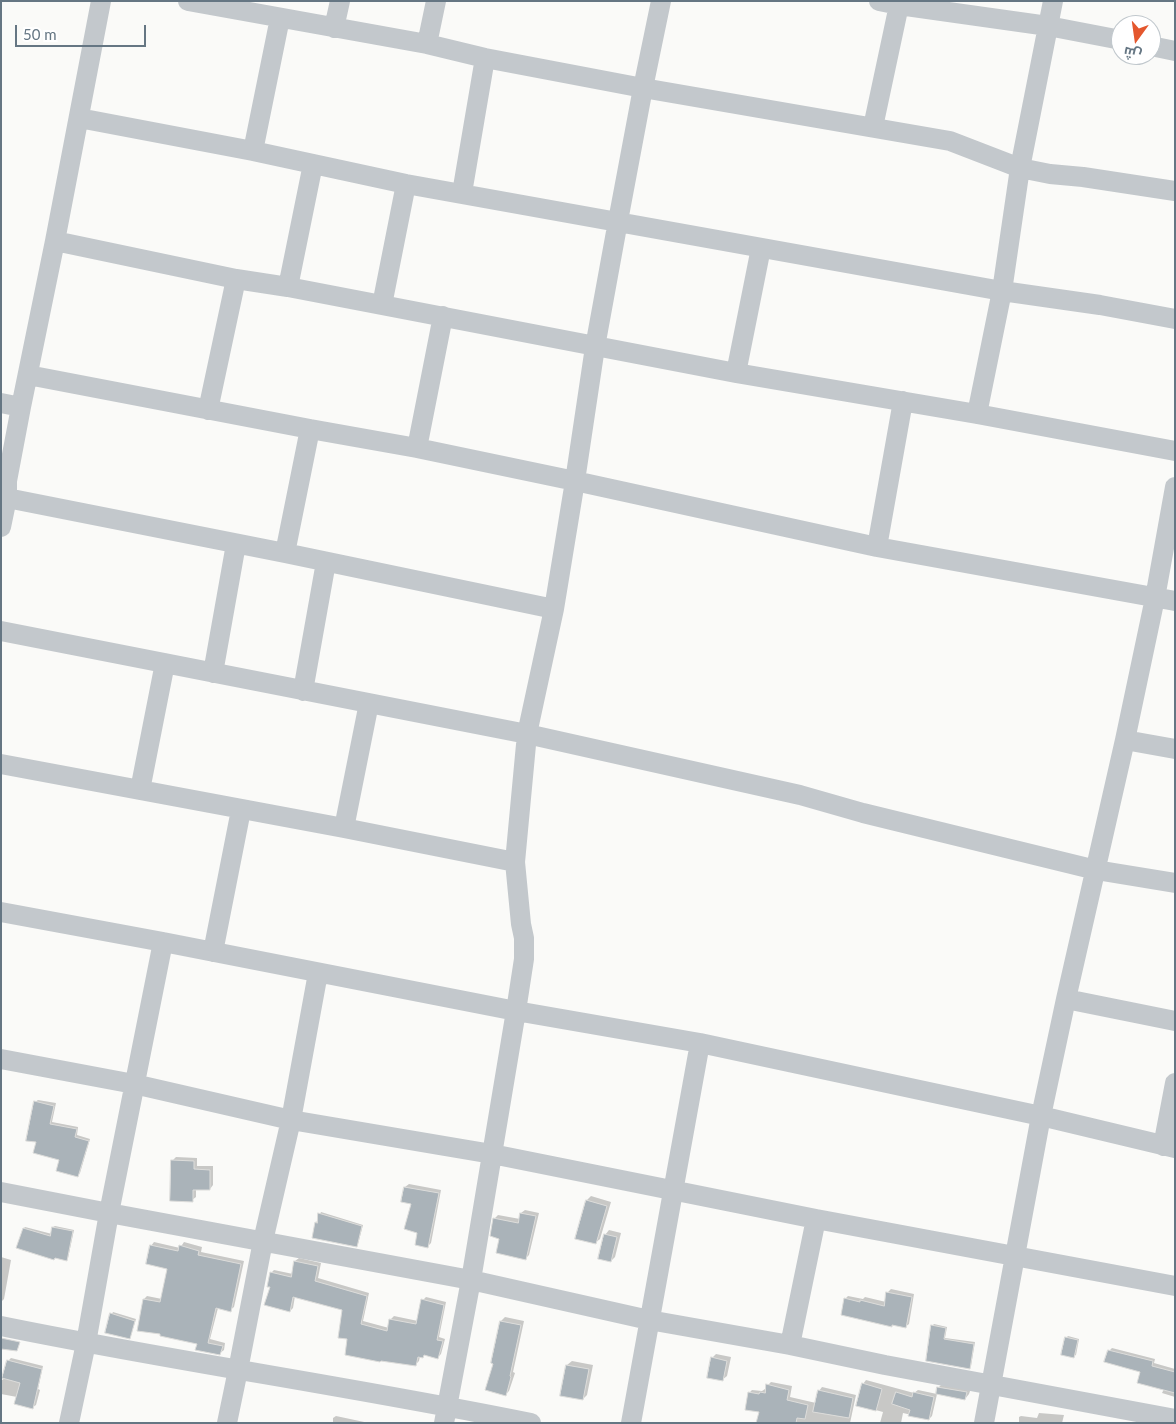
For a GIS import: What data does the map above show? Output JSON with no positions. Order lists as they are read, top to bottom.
{
  "scale_bar": "50 m",
  "north": "bottom"
}
